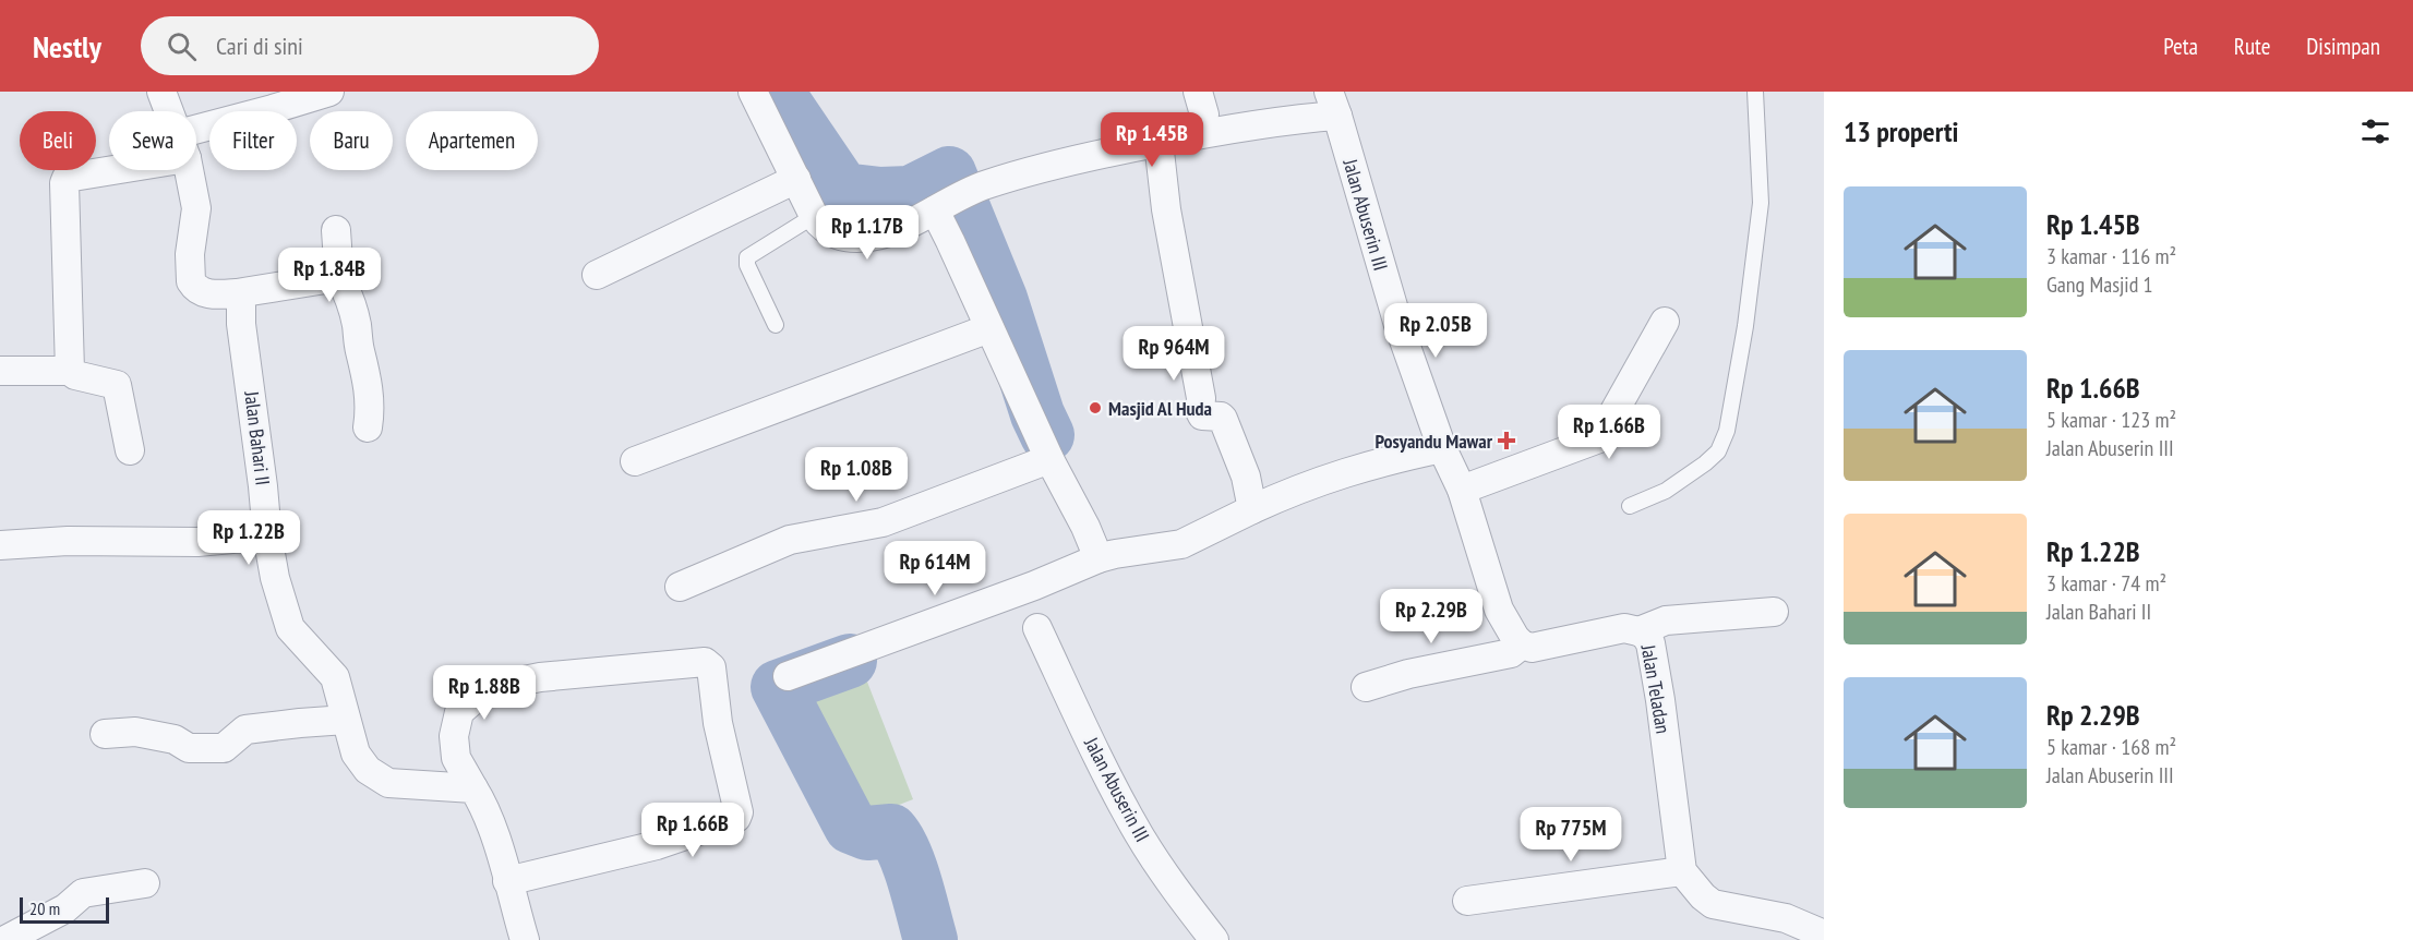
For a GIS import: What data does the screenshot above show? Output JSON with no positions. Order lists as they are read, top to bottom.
{
  "streets": {
    "street": ["Jalan Abuserin III", "Jalan Bahari II", "Jalan Teladan"]
  },
  "crossings": [
    ["Jalan Abuserin III", "Jalan Teladan"]
  ],
  "places": {
    "other": ["Masjid Al Huda"],
    "health": ["Posyandu Mawar"]
  },
  "scale_bar": "20 m",
  "page": {
    "header": "Nestly",
    "search": "Cari di sini",
    "nav": ["Peta", "Rute", "Disimpan"],
    "heading": "13 properti",
    "chip": [
      "Beli",
      "Sewa",
      "Filter",
      "Baru",
      "Apartemen"
    ],
    "price": [
      "Rp 1.45B",
      "Rp 1.17B",
      "Rp 1.84B",
      "Rp 2.05B",
      "Rp 964M",
      "Rp 1.66B",
      "Rp 1.08B",
      "Rp 1.22B",
      "Rp 614M",
      "Rp 2.29B",
      "Rp 1.88B",
      "Rp 1.66B",
      "Rp 775M"
    ],
    "list": [
      {
        "name": "Rp 1.45B",
        "note": "3 kamar · 116 m² · Gang Masjid 1"
      },
      {
        "name": "Rp 1.66B",
        "note": "5 kamar · 123 m² · Jalan Abuserin III"
      },
      {
        "name": "Rp 1.22B",
        "note": "3 kamar · 74 m² · Jalan Bahari II"
      },
      {
        "name": "Rp 2.29B",
        "note": "5 kamar · 168 m² · Jalan Abuserin III"
      }
    ],
    "scale": "20 m"
  }
}
